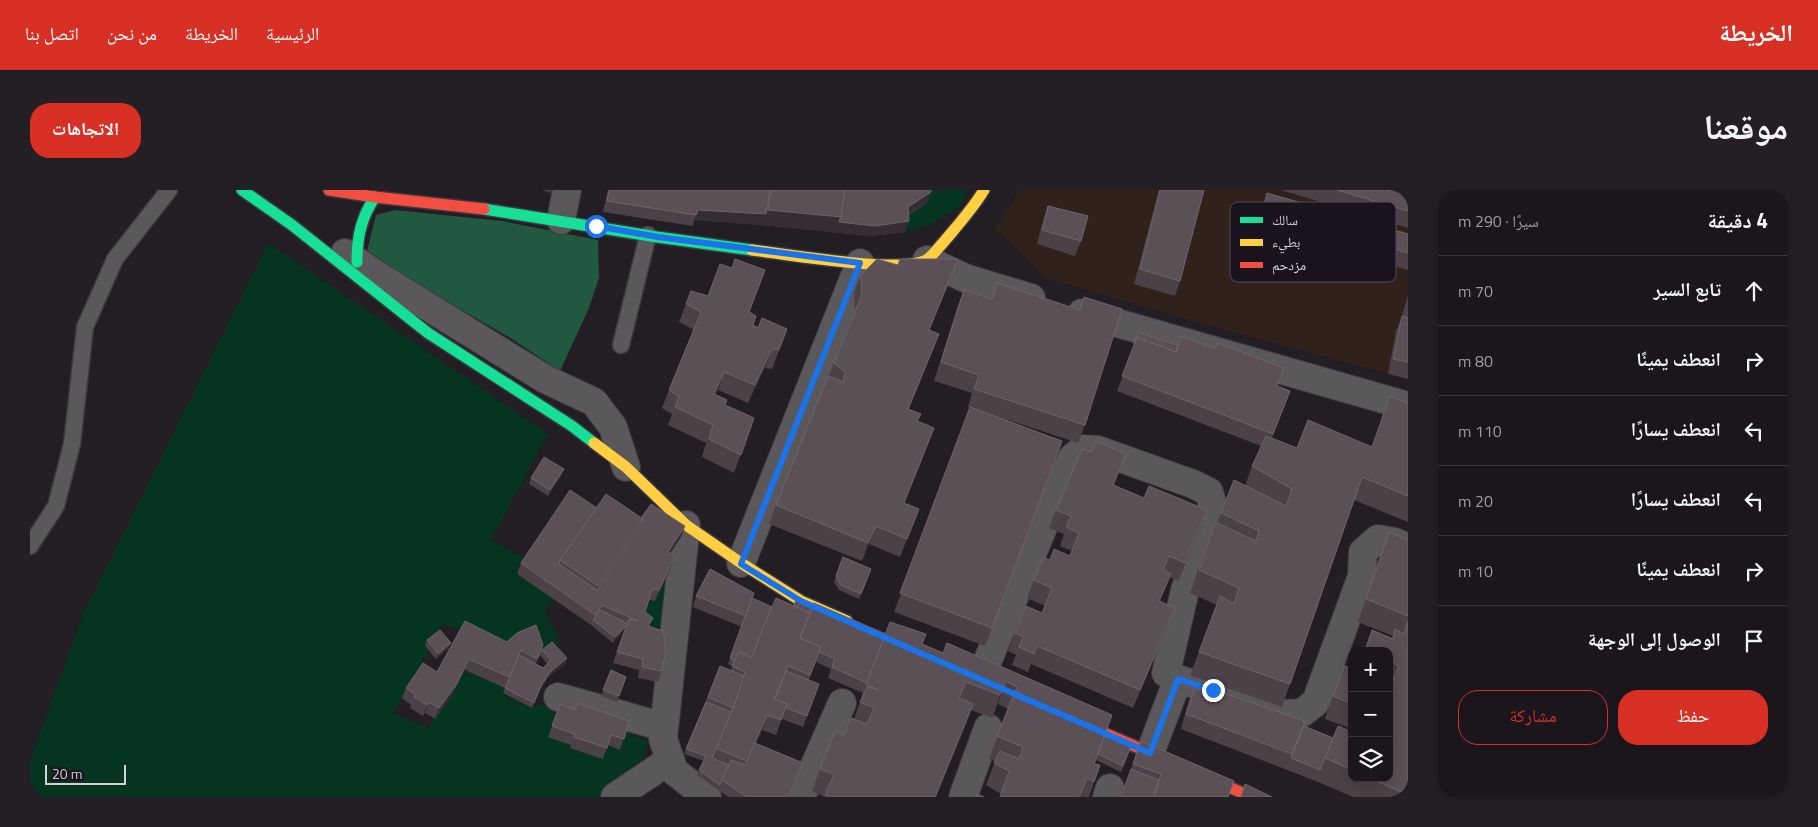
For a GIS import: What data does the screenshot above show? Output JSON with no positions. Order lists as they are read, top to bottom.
{
  "legend": ["سالك", "بطيء", "مزدحم"],
  "scale_bar": "20 m",
  "page": {
    "header": "الخريطة",
    "nav": [
      "الرئيسية",
      "الخريطة",
      "من نحن",
      "اتصل بنا"
    ],
    "title": "موقعنا",
    "buttons": [
      "الاتجاهات",
      ["حفظ", "مشاركة"]
    ],
    "heading": ["4 دقيقة", "سيرًا · 290 m"],
    "list": [
      ["تابع السير", "70 m"],
      ["انعطف يمينًا", "80 m"],
      ["انعطف يسارًا", "110 m"],
      ["انعطف يسارًا", "20 m"],
      ["انعطف يمينًا", "10 m"],
      "الوصول إلى الوجهة"
    ],
    "map_buttons": ["+", "−"],
    "scale": "20 m"
  }
}
